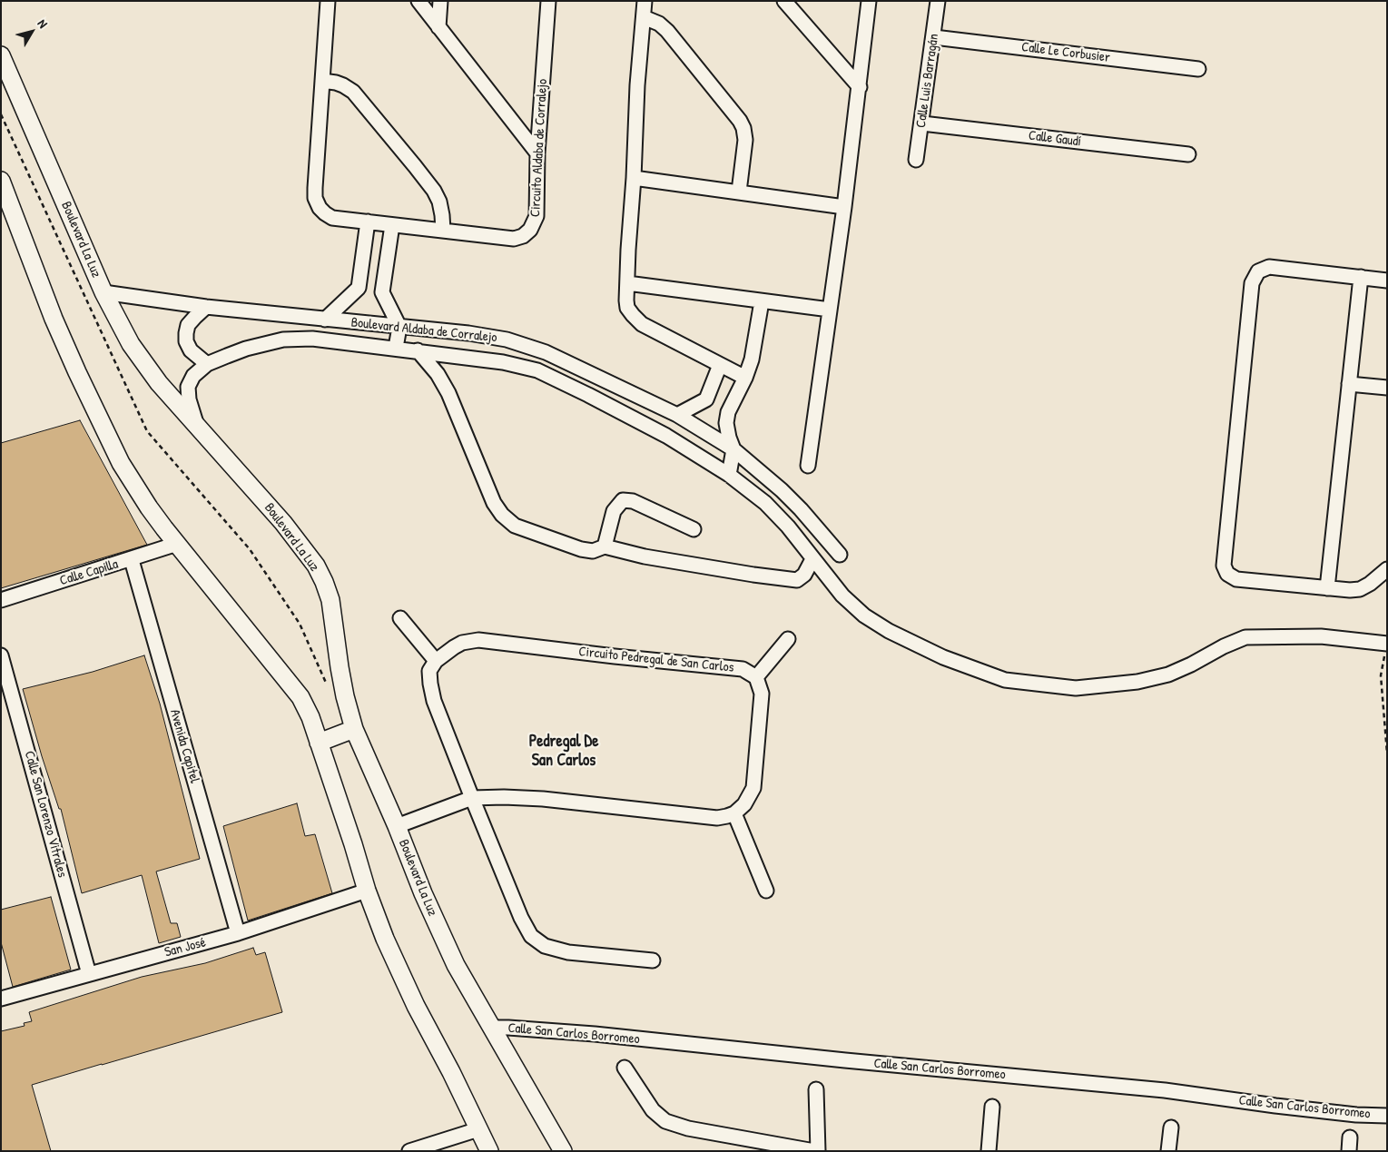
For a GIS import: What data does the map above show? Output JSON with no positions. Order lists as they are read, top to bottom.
{
  "streets": {
    "main road": ["Boulevard La Luz"],
    "street": [
      "Calle Le Corbusier",
      "Calle Luis Barragán",
      "Calle Gaudí",
      "Circuito Aldaba de Corralejo",
      "Boulevard Aldaba de Corralejo",
      "Calle Capilla",
      "Circuito Pedregal de San Carlos",
      "Avenida Capitel",
      "Calle San Lorenzo Vitrales",
      "San José",
      "Calle San Carlos Borromeo"
    ]
  },
  "crossings": [
    ["Calle Le Corbusier", "Calle Luis Barragán"],
    ["Calle Luis Barragán", "Calle Gaudí"],
    ["Boulevard La Luz", "Boulevard Aldaba de Corralejo"],
    ["Boulevard La Luz", "Calle San Carlos Borromeo"],
    ["Calle Capilla", "Avenida Capitel"],
    ["Avenida Capitel", "San José"],
    ["Calle San Lorenzo Vitrales", "San José"]
  ],
  "districts": ["Pedregal De San Carlos"],
  "north": "top right"
}
